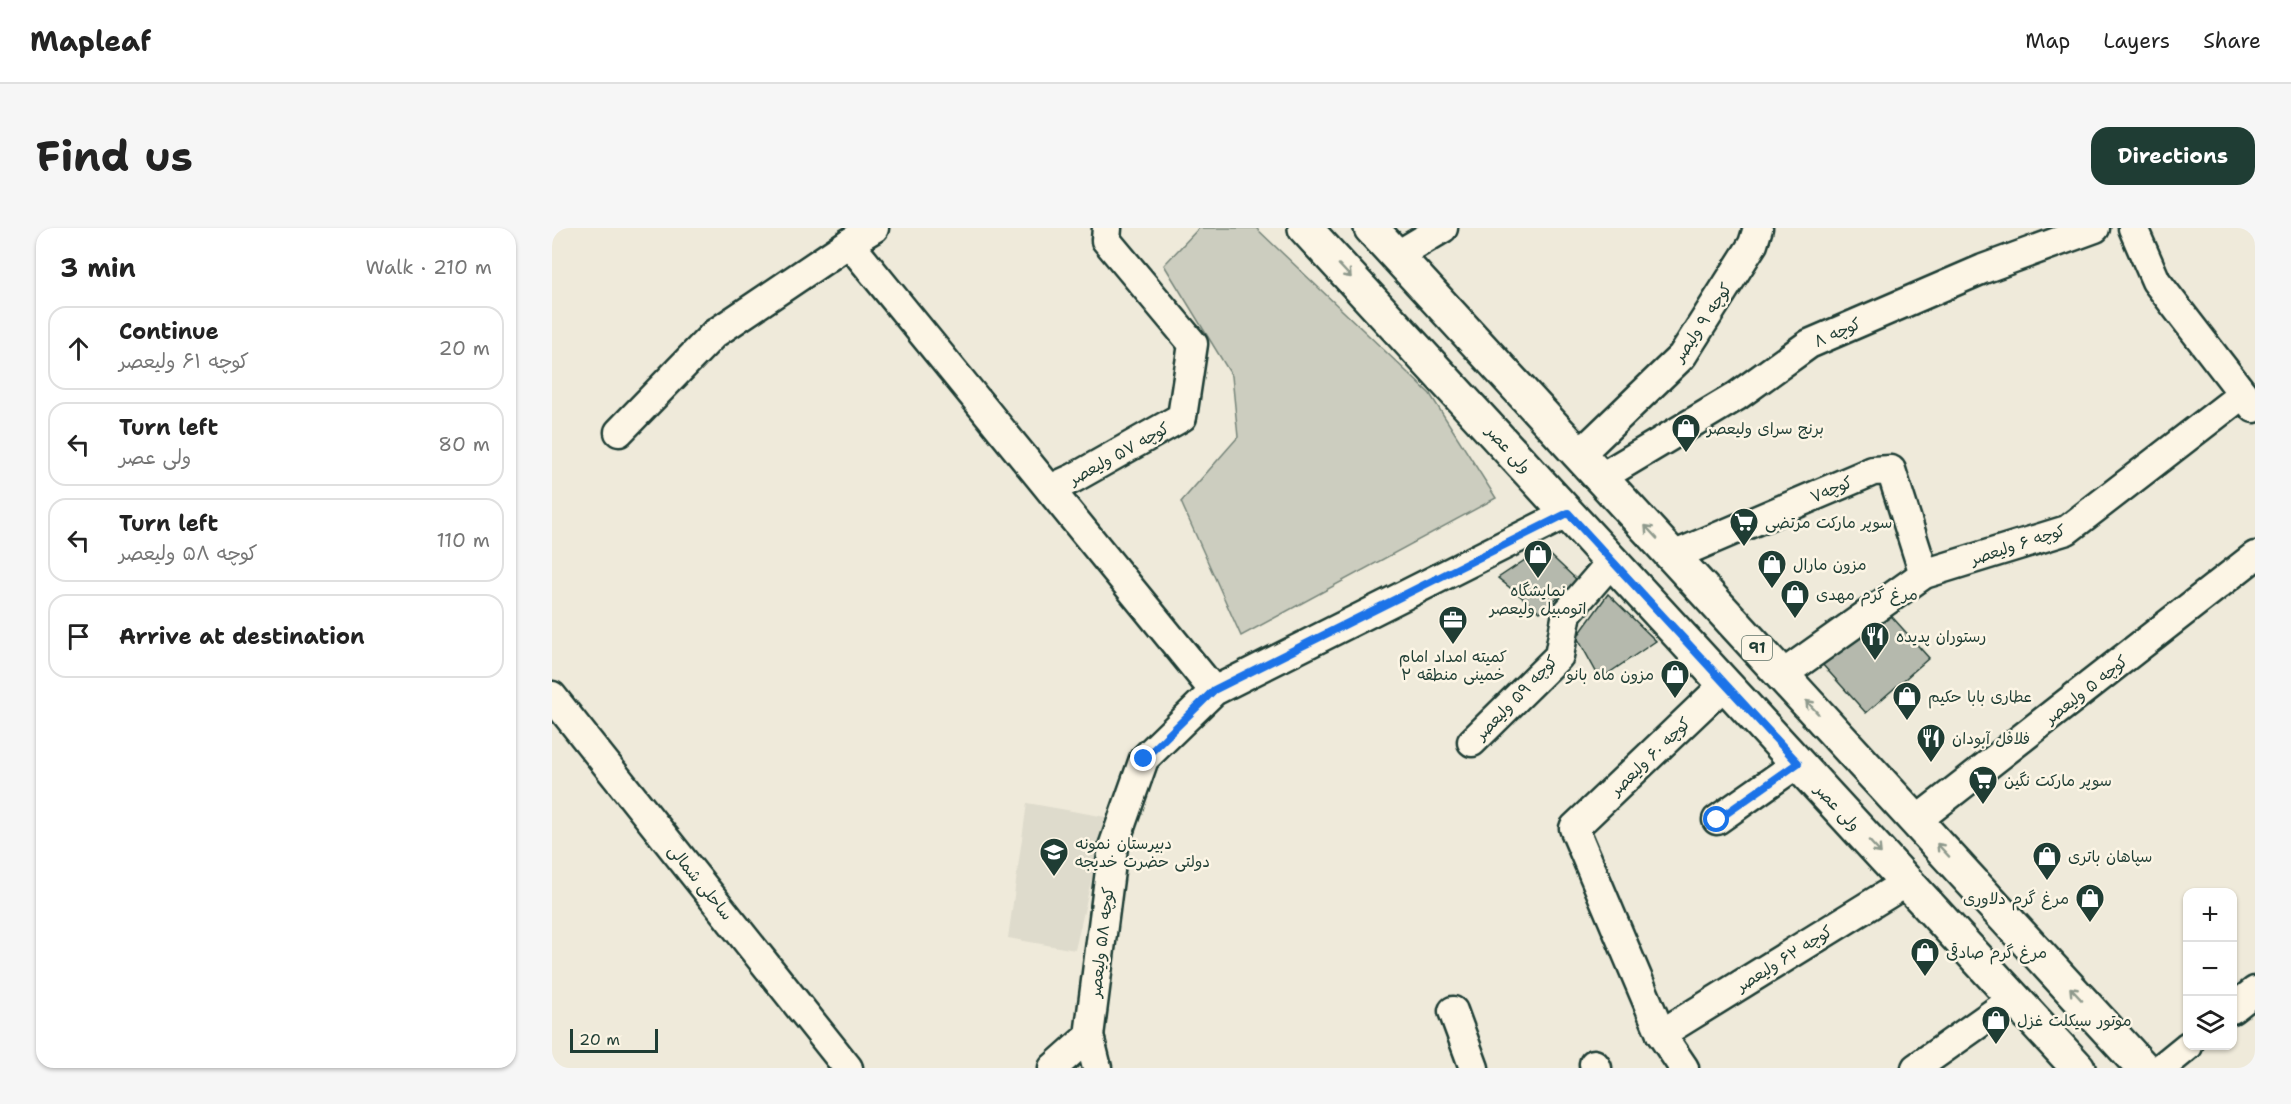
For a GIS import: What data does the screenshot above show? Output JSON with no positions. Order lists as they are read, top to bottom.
{
  "streets": {
    "main road": ["ولی عصر", "91"],
    "street": [
      "کوچه ۹ ولیصر",
      "کوچه ۸",
      "کوچه ۵۷ ولیعصر",
      "کوچه۷",
      "کوچه ۶ ولیعصر",
      "کوچه ۵ ولیعصر",
      "کوچه ۵۹ ولیعصر",
      "کوچه ۶۰ ولیعصر",
      "ساحلی شمالی",
      "کوچه ۵۸ ولیعصر",
      "کوچه ۶۲ ولیعصر"
    ]
  },
  "crossings": [
    ["کوچه ۹ ولیصر", "کوچه ۸"],
    ["کوچه ۹ ولیصر", "91"],
    ["کوچه ۸", "91"],
    ["ولی عصر", "کوچه ۵۹ ولیعصر"],
    ["ولی عصر", "کوچه ۶۰ ولیعصر"],
    ["ولی عصر", "کوچه ۵۸ ولیعصر"],
    ["ولی عصر", "کوچه ۶۲ ولیعصر"],
    ["کوچه۷", "کوچه ۶ ولیعصر"],
    ["کوچه۷", "91"],
    ["کوچه ۶ ولیعصر", "91"],
    ["91", "کوچه ۵ ولیعصر"],
    ["کوچه ۶۰ ولیعصر", "کوچه ۶۲ ولیعصر"]
  ],
  "places": {
    "shop": [
      "برنج سرای ولیعصر",
      "نمایشگاه اتومبیل ولیعصر",
      "مزون مارال",
      "مرغ گرم مهدی",
      "مزون ماه بانو",
      "عطاری بابا حکیم",
      "سپاهان باتری",
      "مرغ گرم دلاوری",
      "مرغ گرم صادقی",
      "موتور سیکلت غزل"
    ],
    "supermarket": ["سوپر مارکت مرتضی", "سوپر مارکت نگین"],
    "office": ["کمیته امداد امام خمینی منطقه ۲"],
    "restaurant": ["رستوران پدیده", "فلافل آبودان"],
    "school or university": ["دبیرستان نمونه دولتی حضرت خدیجه"]
  },
  "scale_bar": "20 m",
  "page": {
    "header": "Mapleaf",
    "nav": ["Map", "Layers", "Share"],
    "buttons": "Directions",
    "title": "Find us",
    "heading": ["3 min", "Walk · 210 m"],
    "list": [
      ["Continue", "کوچه ۶۱ ولیعصر", "20 m"],
      ["Turn left", "ولی عصر", "80 m"],
      ["Turn left", "کوچه ۵۸ ولیعصر", "110 m"],
      "Arrive at destination"
    ],
    "map_buttons": ["+", "−"],
    "scale": "20 m"
  }
}
